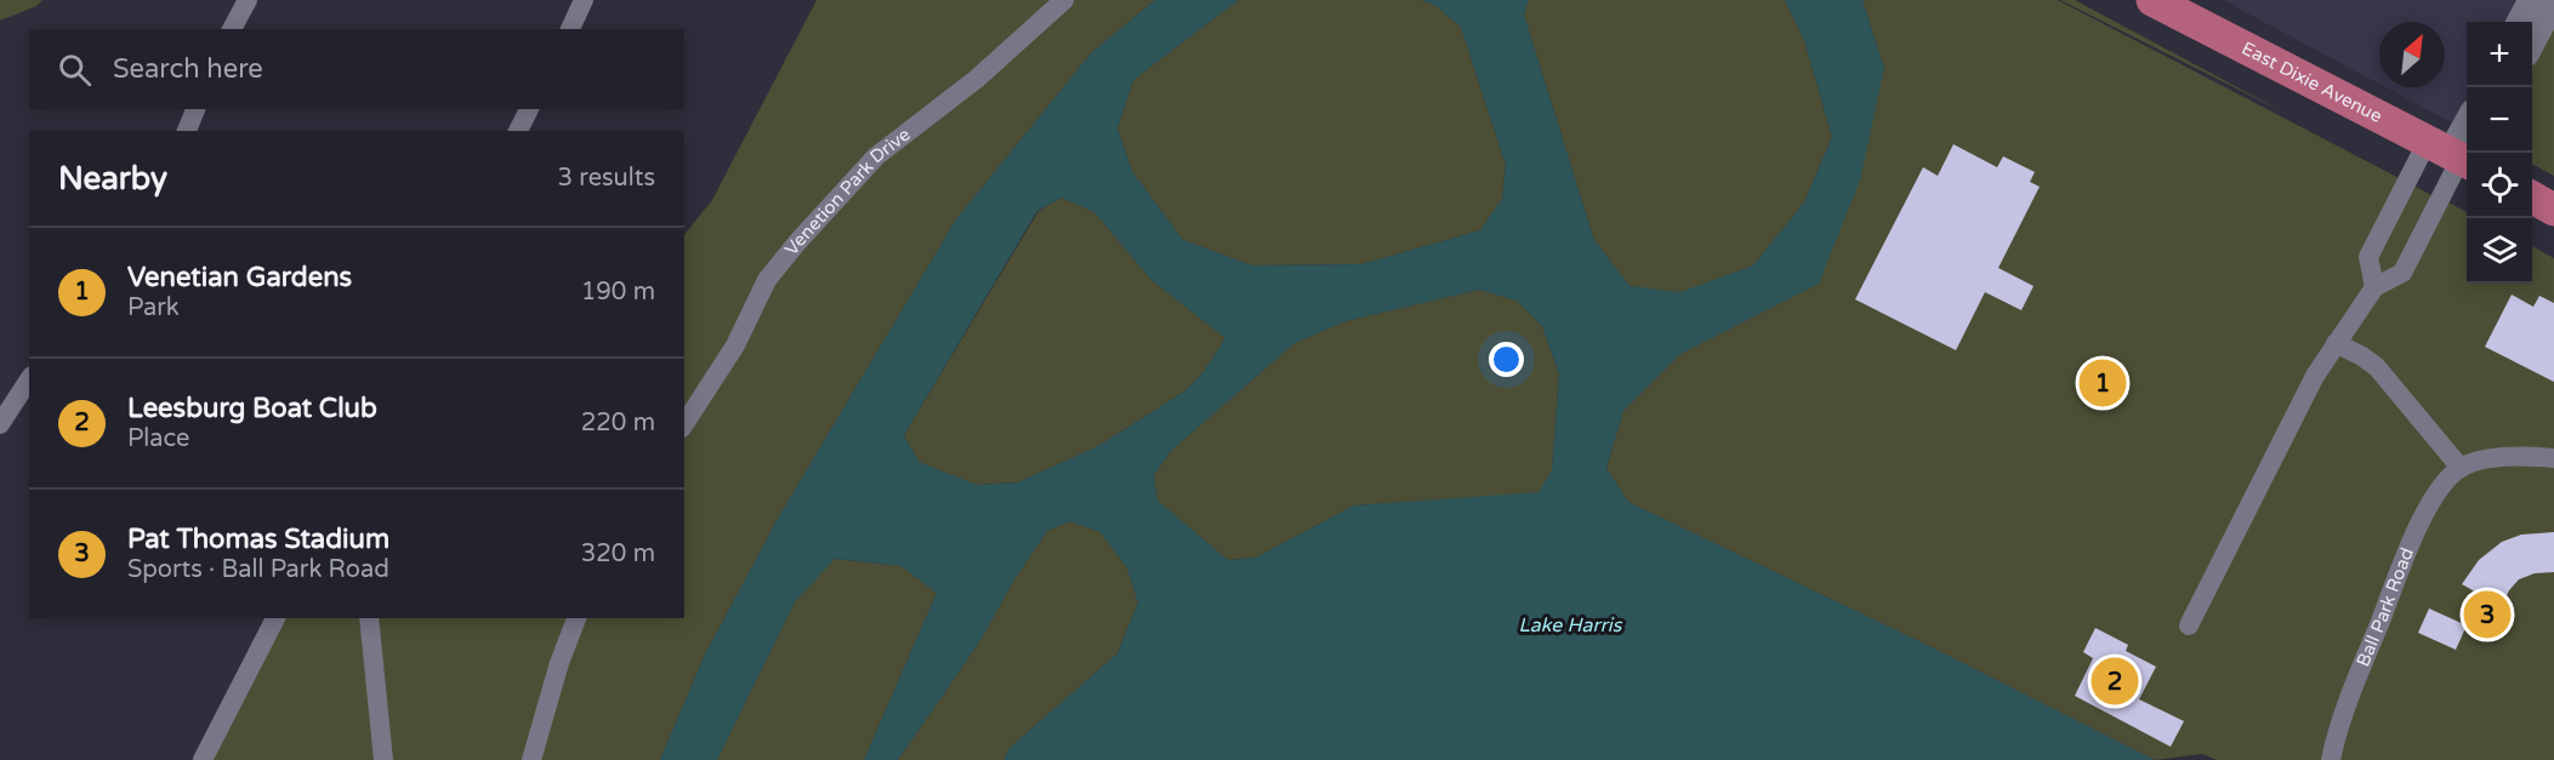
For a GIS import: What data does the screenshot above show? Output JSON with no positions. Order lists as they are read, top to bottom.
{
  "streets": {
    "main road": ["East Dixie Avenue"],
    "street": ["Venetion Park Drive", "Ball Park Road"]
  },
  "water": ["Lake Harris"],
  "north": "top right",
  "page": {
    "map_buttons": ["+", "−"],
    "search": "Search here",
    "heading": ["Nearby", "3 results"],
    "list": [
      {
        "mark": "1",
        "name": "Venetian Gardens",
        "note": "Park",
        "value": "190 m"
      },
      {
        "mark": "2",
        "name": "Leesburg Boat Club",
        "note": "Place",
        "value": "220 m"
      },
      {
        "mark": "3",
        "name": "Pat Thomas Stadium",
        "note": "Sports · Ball Park Road",
        "value": "320 m"
      }
    ],
    "pins": ["1", "3", "2"]
  }
}
